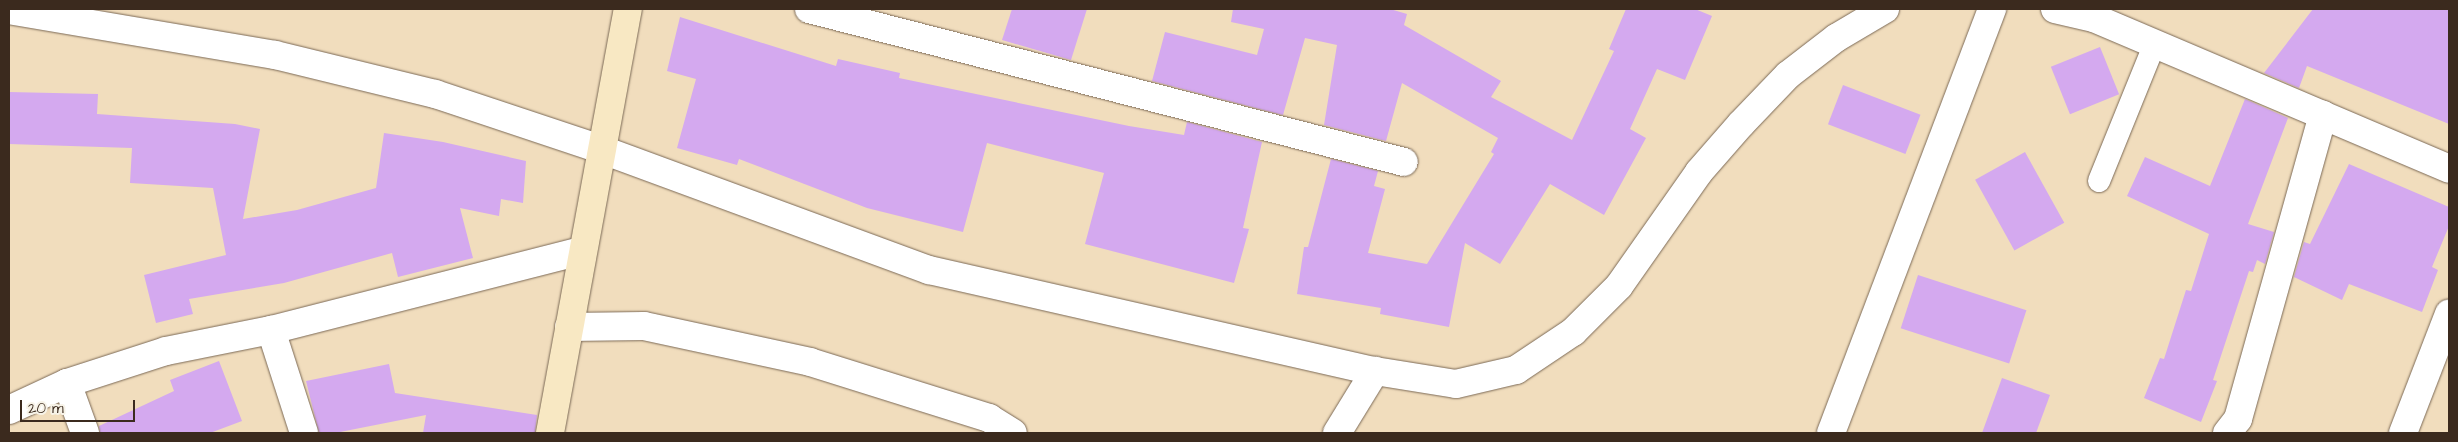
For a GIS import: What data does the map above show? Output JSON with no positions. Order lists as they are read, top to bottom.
{
  "scale_bar": "20 m"
}
